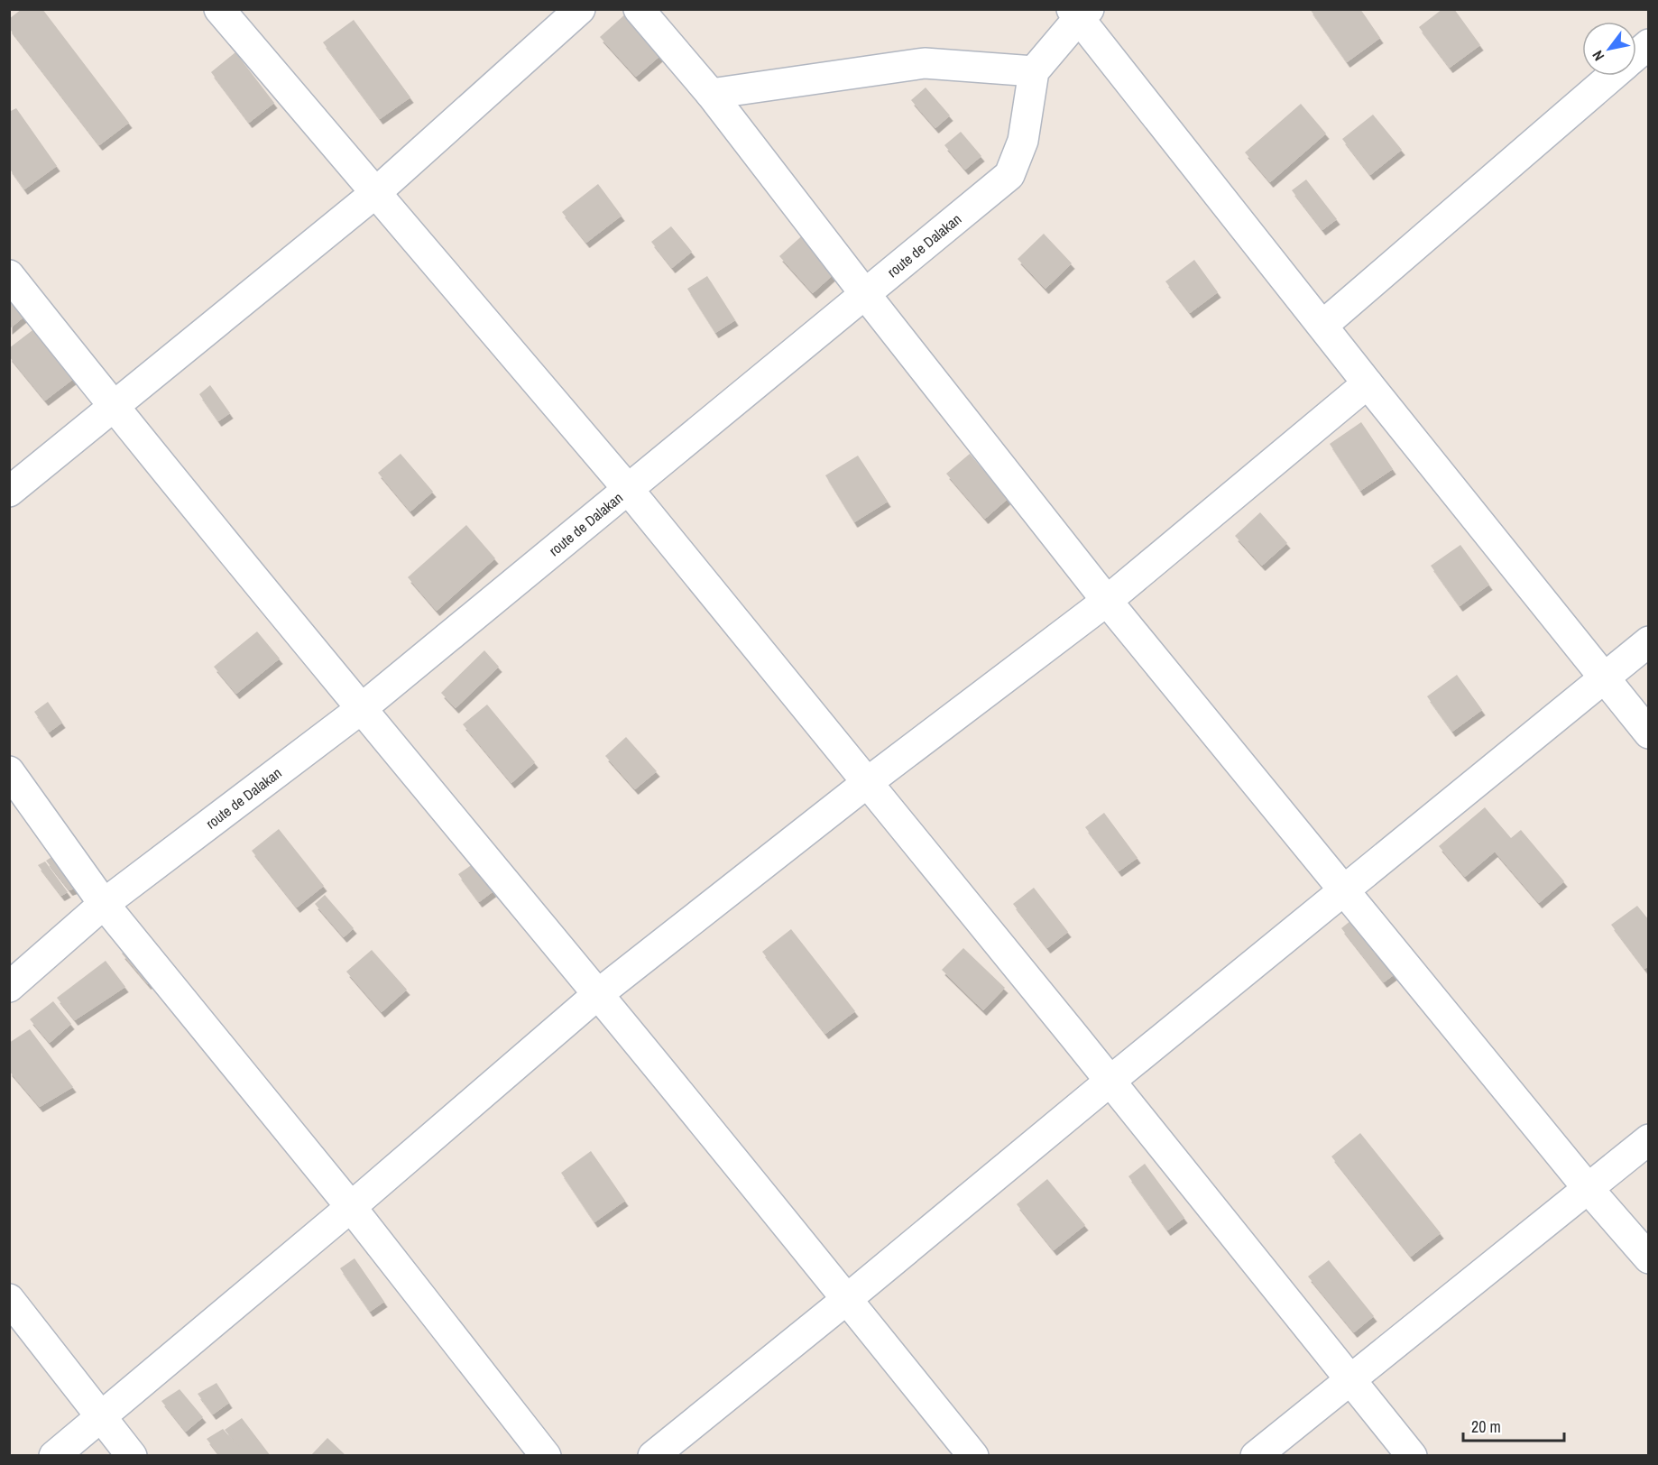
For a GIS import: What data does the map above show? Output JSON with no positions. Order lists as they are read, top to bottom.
{
  "streets": {
    "street": ["route de Dalakan"]
  },
  "scale_bar": "20 m",
  "north": "bottom left"
}
